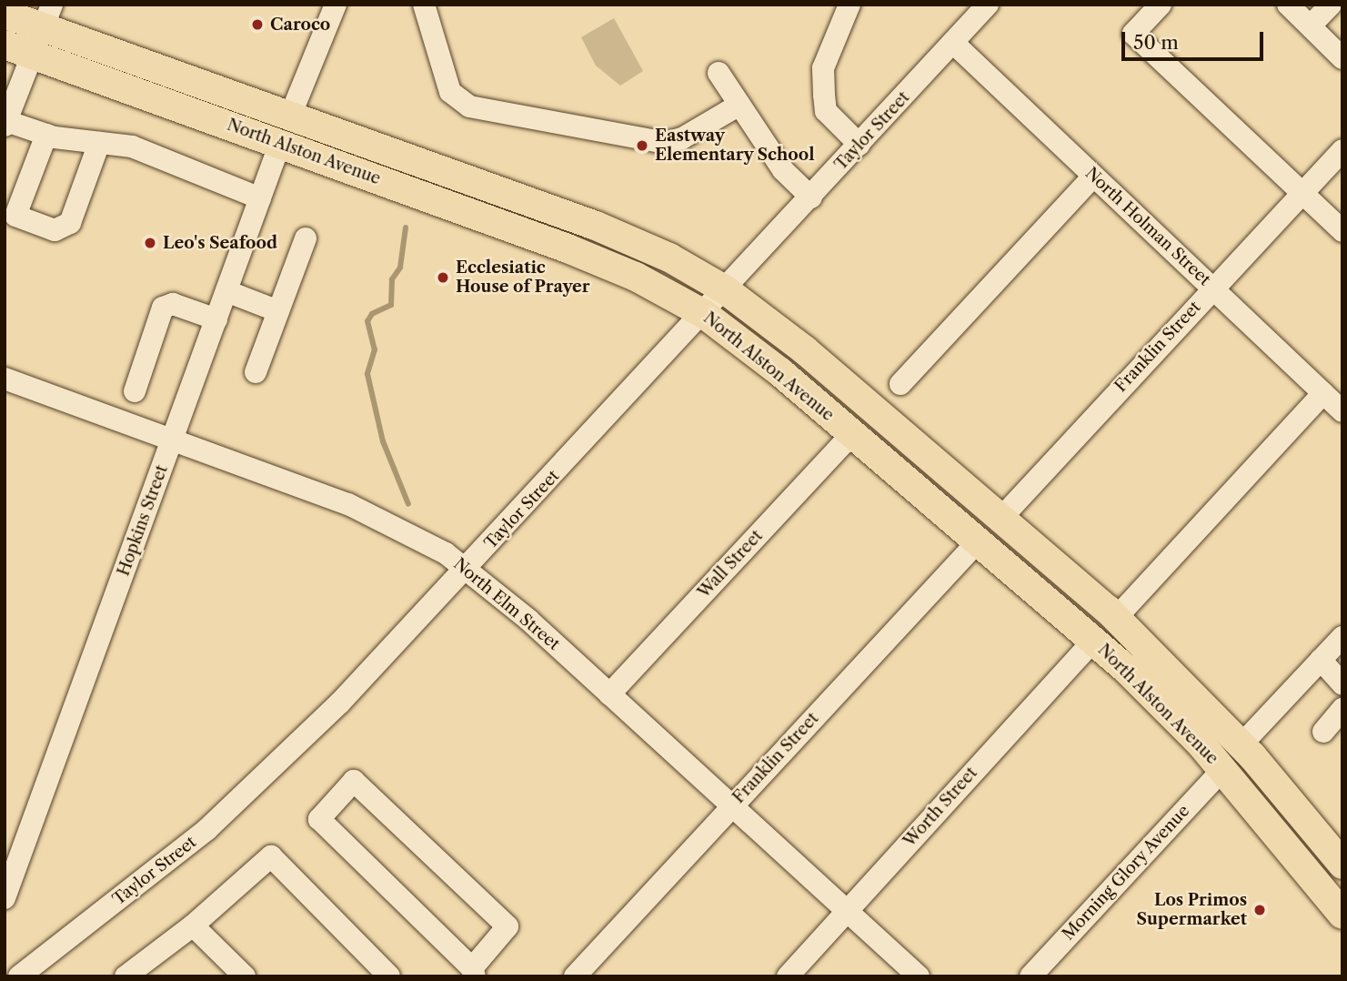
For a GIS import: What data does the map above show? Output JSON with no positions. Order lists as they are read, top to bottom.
{
  "streets": {
    "main road": ["North Alston Avenue"],
    "street": [
      "Taylor Street",
      "North Holman Street",
      "Franklin Street",
      "Hopkins Street",
      "Wall Street",
      "North Elm Street",
      "Worth Street",
      "Morning Glory Avenue"
    ]
  },
  "crossings": [
    ["Taylor Street", "North Alston Avenue"],
    ["Taylor Street", "North Holman Street"],
    ["Taylor Street", "North Elm Street"],
    ["North Alston Avenue", "Franklin Street"],
    ["North Alston Avenue", "Hopkins Street"],
    ["North Alston Avenue", "Wall Street"],
    ["North Alston Avenue", "Worth Street"],
    ["North Alston Avenue", "Morning Glory Avenue"],
    ["North Holman Street", "Franklin Street"],
    ["Franklin Street", "North Elm Street"],
    ["Hopkins Street", "North Elm Street"],
    ["Wall Street", "North Elm Street"],
    ["North Elm Street", "Worth Street"]
  ],
  "places": [
    "Caroco",
    "Eastway Elementary School",
    "Leo's Seafood",
    "Ecclesiatic House of Prayer",
    "Los Primos Supermarket"
  ],
  "scale_bar": "50 m"
}
